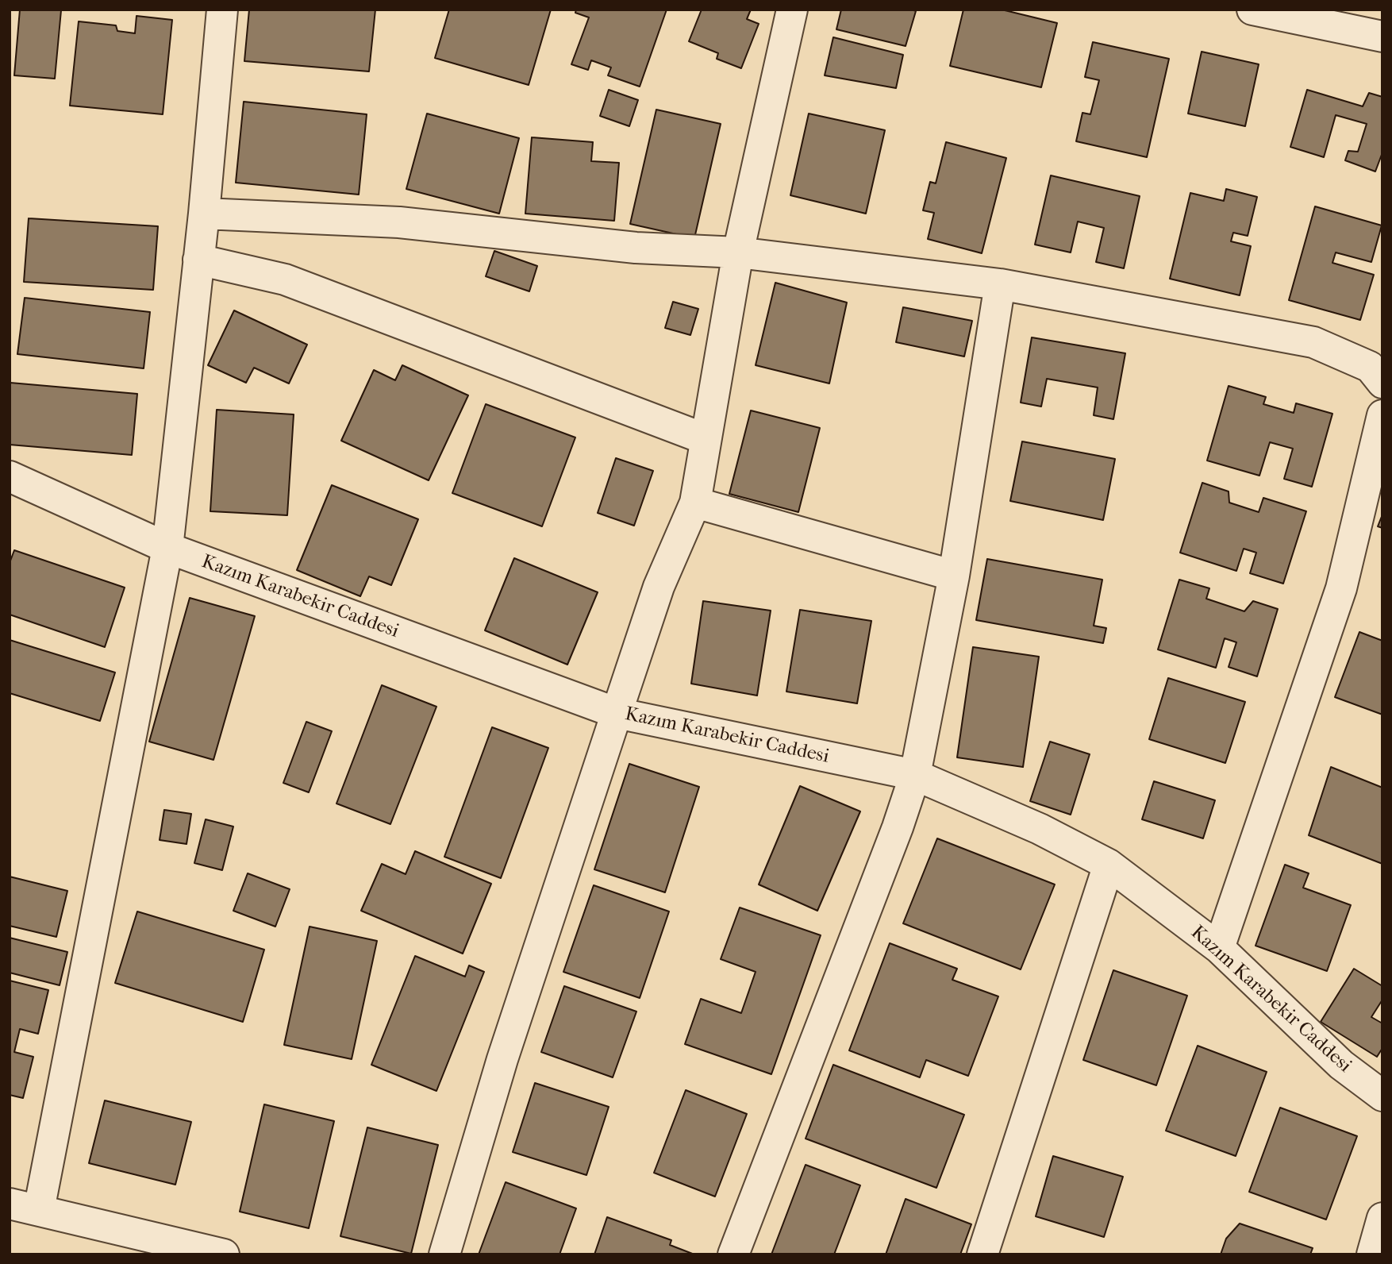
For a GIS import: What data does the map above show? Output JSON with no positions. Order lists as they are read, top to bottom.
{
  "streets": {
    "street": ["Kazım Karabekir Caddesi"]
  }
}
